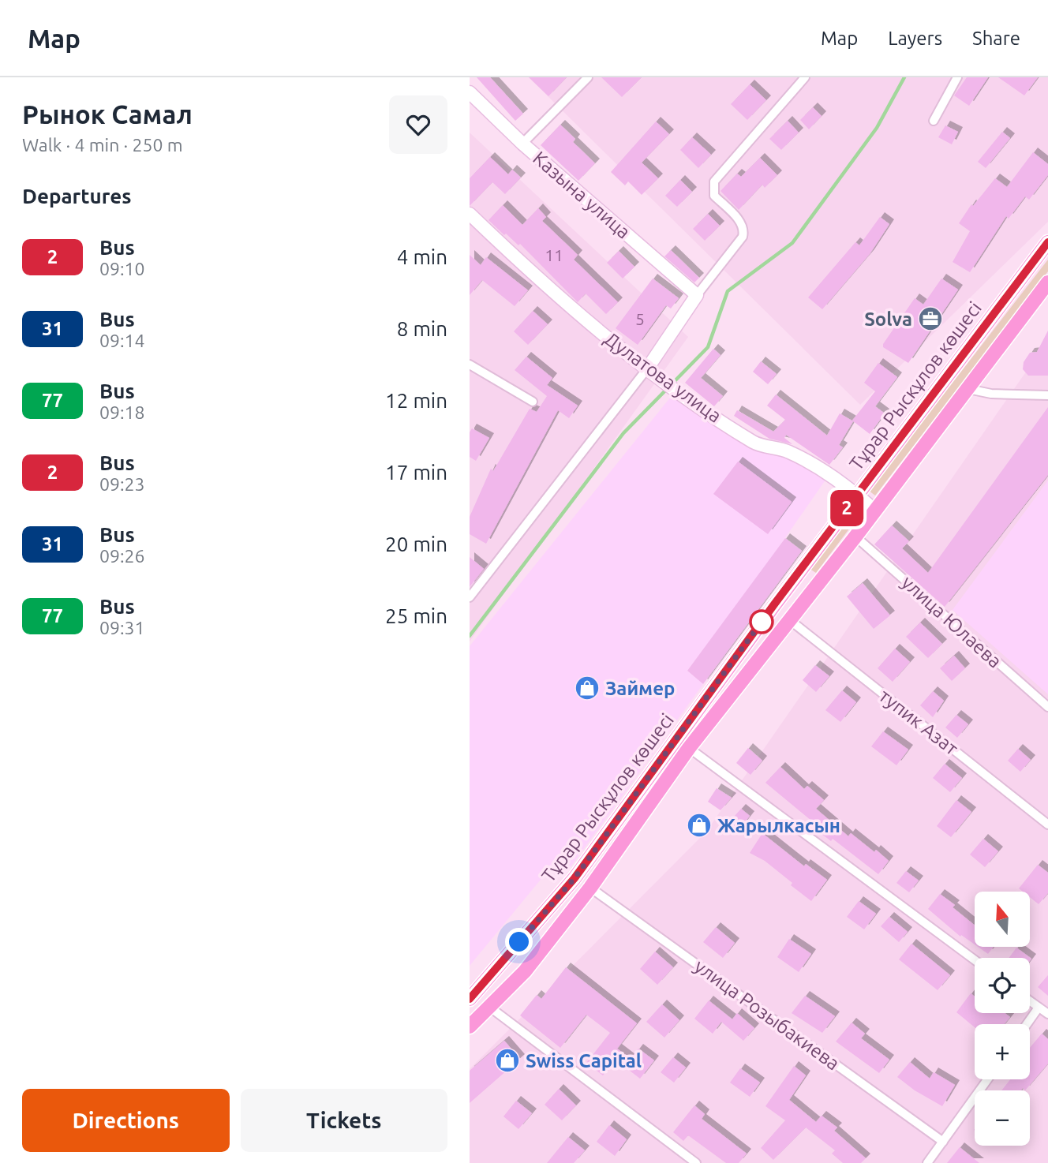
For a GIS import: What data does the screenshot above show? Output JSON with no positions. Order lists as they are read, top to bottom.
{
  "streets": {
    "main road": ["Тұрар Рыскұлов көшесі"],
    "street": [
      "Казына улица",
      "Дулатова улица",
      "улица Юлаева",
      "тупик Азат",
      "улица Розыбакиева"
    ]
  },
  "crossings": [
    ["Дулатова улица", "Тұрар Рыскұлов көшесі"],
    ["Тұрар Рыскұлов көшесі", "улица Юлаева"],
    ["Тұрар Рыскұлов көшесі", "тупик Азат"],
    ["Тұрар Рыскұлов көшесі", "улица Розыбакиева"]
  ],
  "places": {
    "office": ["Solva"],
    "shop": ["Займер", "Жарылкасын", "Swiss Capital"]
  },
  "lines": ["bus line 2"],
  "house_numbers": ["11", "5"],
  "north": "top",
  "page": {
    "header": "Map",
    "nav": ["Map", "Layers", "Share"],
    "heading": [
      ["Рынок Самал", "Walk · 4 min · 250 m"],
      "Departures"
    ],
    "on_map": "2",
    "list": [
      {
        "mark": "2",
        "name": "Bus",
        "note": "09:10",
        "value": "4 min"
      },
      {
        "mark": "31",
        "name": "Bus",
        "note": "09:14",
        "value": "8 min"
      },
      {
        "mark": "77",
        "name": "Bus",
        "note": "09:18",
        "value": "12 min"
      },
      {
        "mark": "2",
        "name": "Bus",
        "note": "09:23",
        "value": "17 min"
      },
      {
        "mark": "31",
        "name": "Bus",
        "note": "09:26",
        "value": "20 min"
      },
      {
        "mark": "77",
        "name": "Bus",
        "note": "09:31",
        "value": "25 min"
      }
    ],
    "map_buttons": ["+", "−"],
    "buttons": ["Directions", "Tickets"]
  }
}
